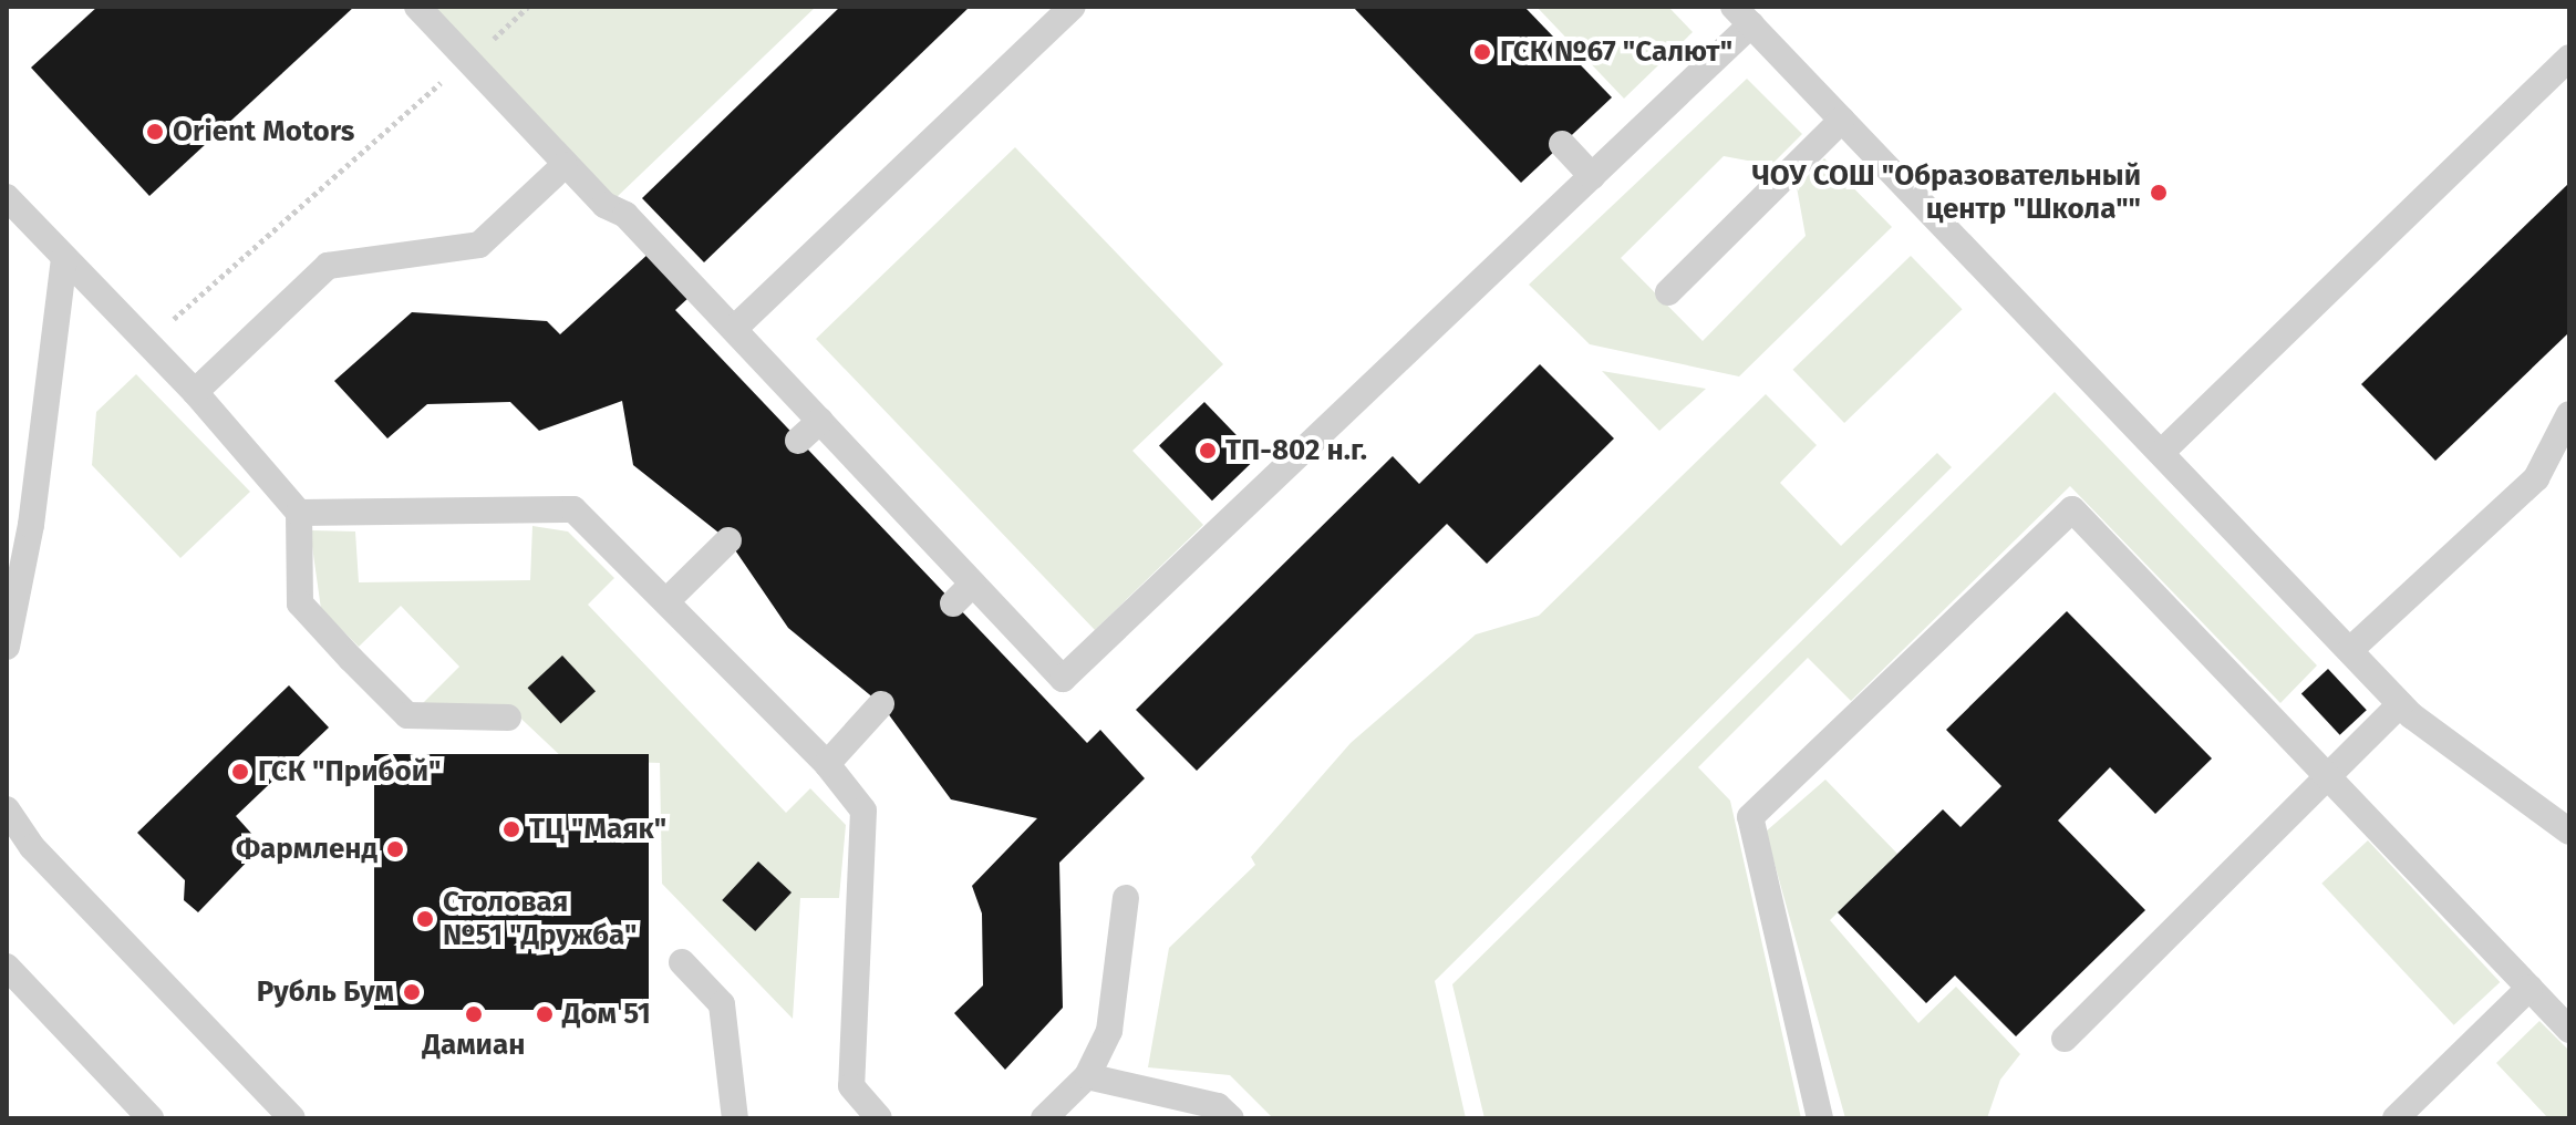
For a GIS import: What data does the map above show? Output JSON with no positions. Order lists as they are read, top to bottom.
{
  "places": [
    "ГСК №67 \"Салют\"",
    "Orient Motors",
    "ЧОУ СОШ \"Образовательный центр \"Школа\"\"",
    "ТП-802 н.г.",
    "ГСК \"Прибой\"",
    "ТЦ \"Маяк\"",
    "Фармленд",
    "Столовая №51 \"Дружба\"",
    "Рубль Бум",
    "Дамиан",
    "Дом 51"
  ]
}
